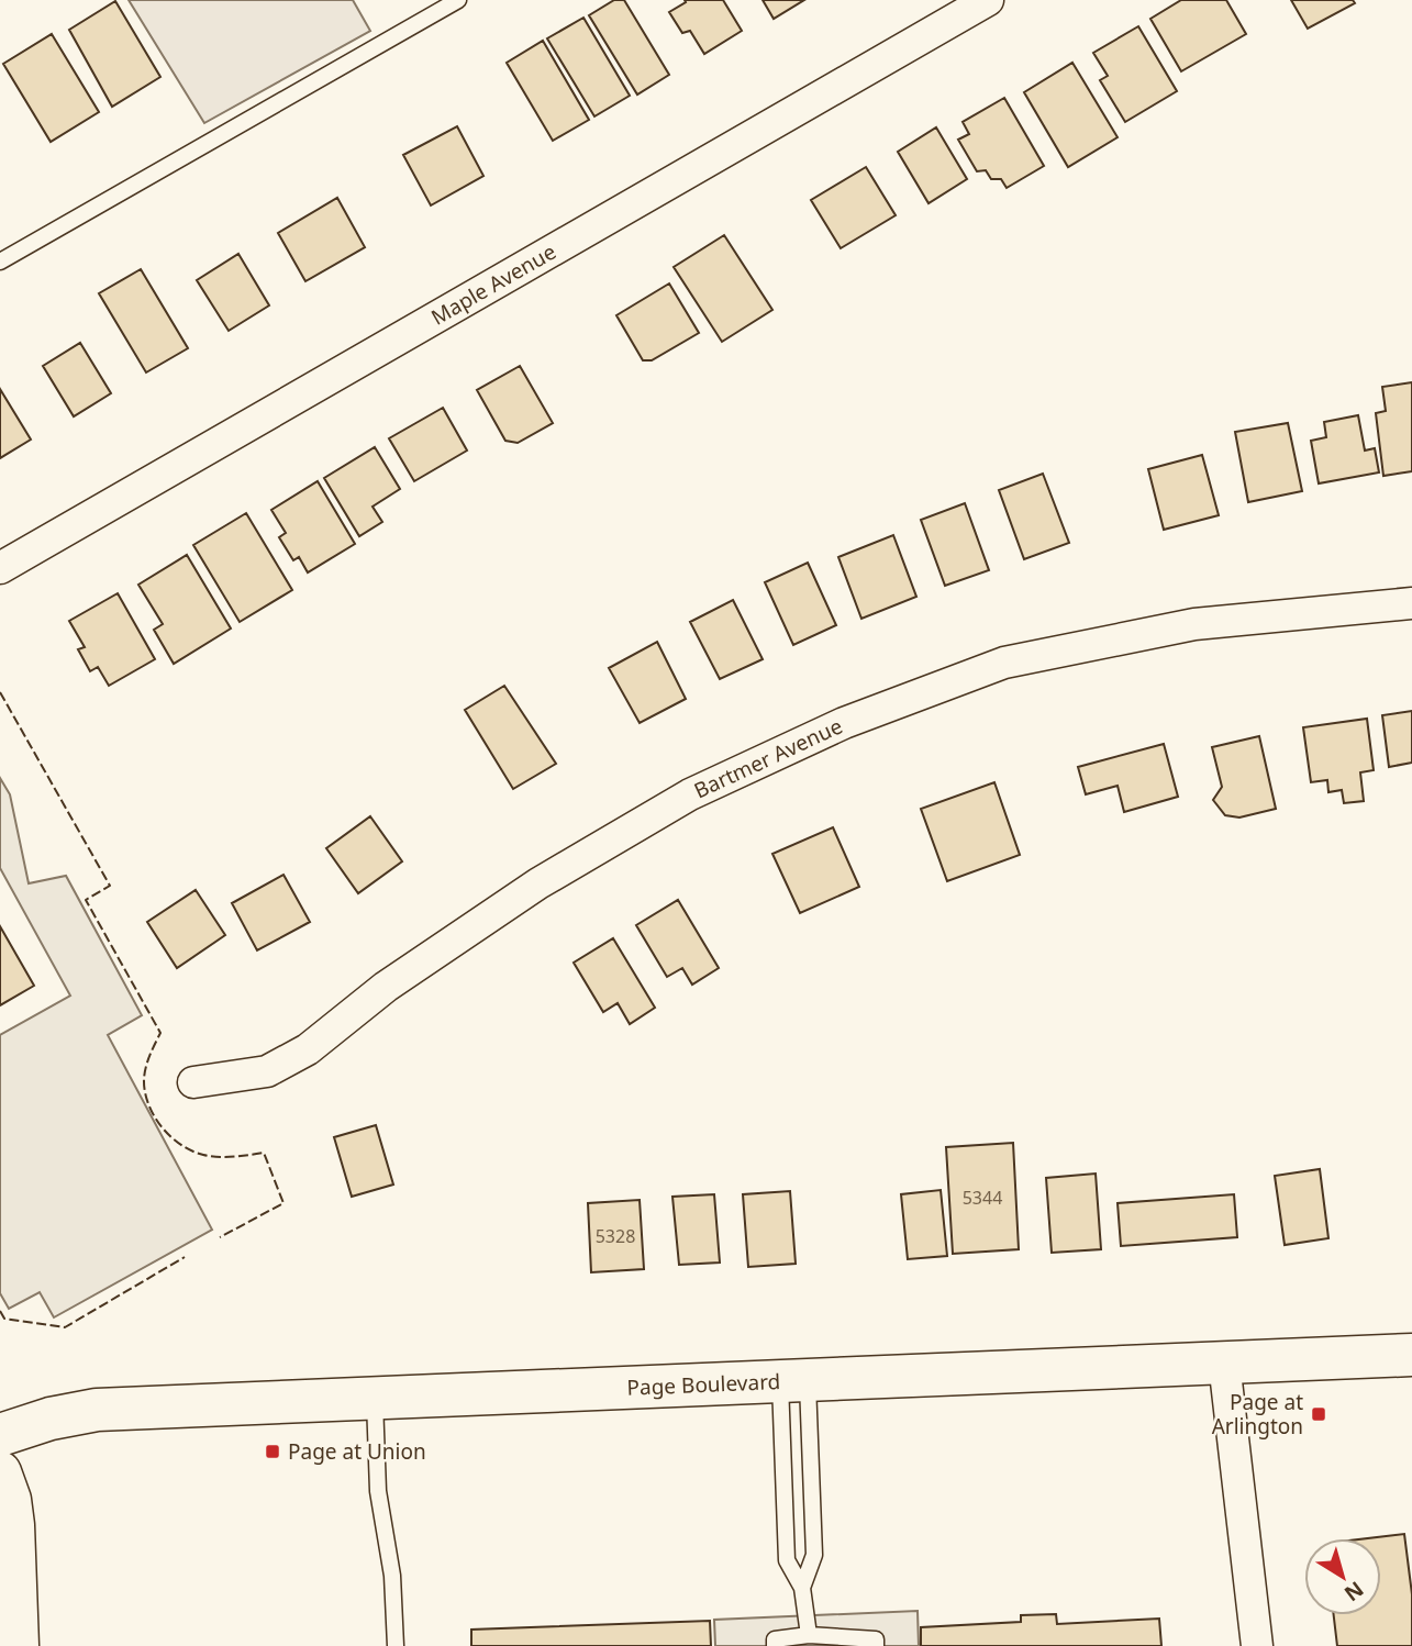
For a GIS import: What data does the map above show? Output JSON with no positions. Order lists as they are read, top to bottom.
{
  "streets": {
    "main road": ["Page Boulevard"],
    "street": ["Maple Avenue", "Bartmer Avenue"]
  },
  "places": {
    "transit": ["Page at Arlington", "Page at Union"]
  },
  "house_numbers": ["5344", "5328"],
  "north": "bottom right"
}
